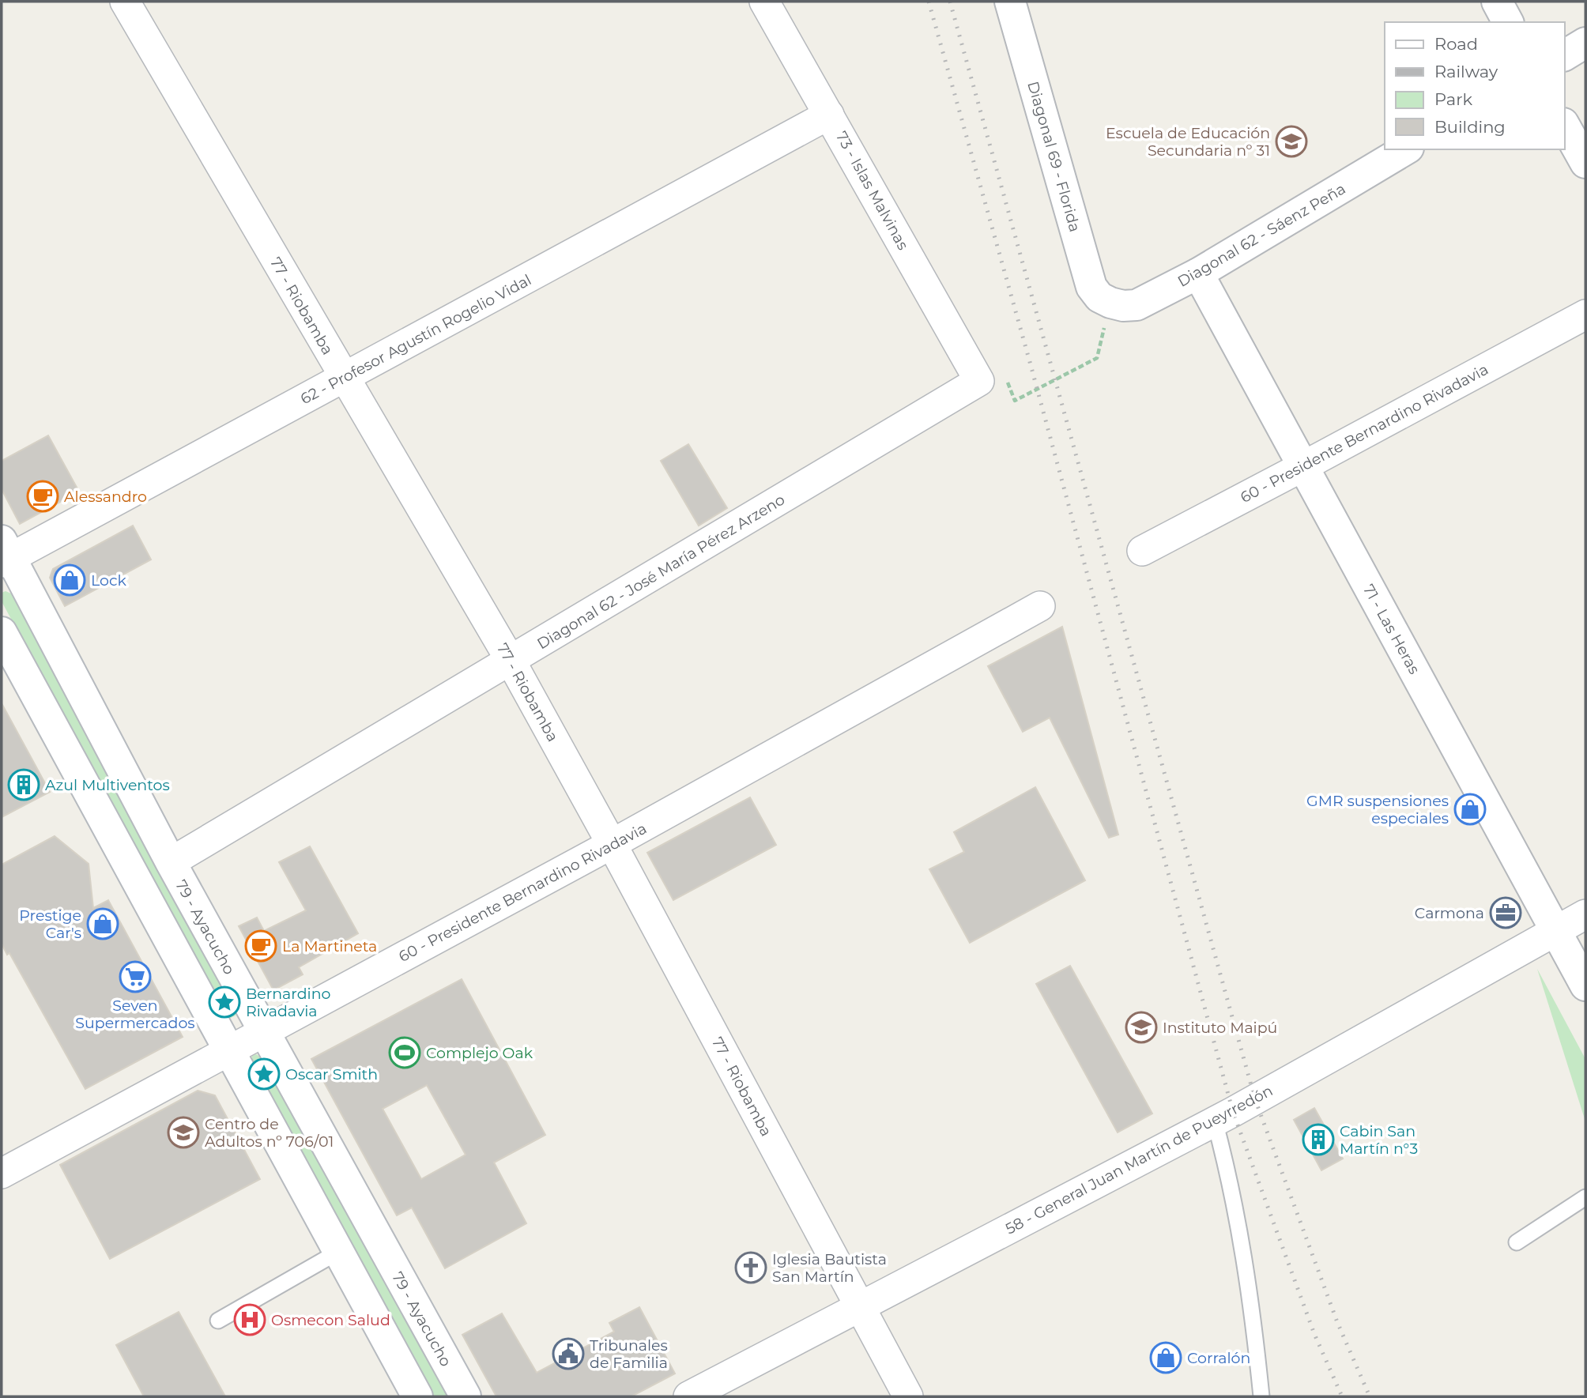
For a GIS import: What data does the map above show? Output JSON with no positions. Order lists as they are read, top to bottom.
{
  "streets": {
    "main road": [
      "Diagonal 69 - Florida",
      "Diagonal 62 - Sáenz Peña",
      "71 - Las Heras",
      "79 - Ayacucho"
    ],
    "street": [
      "73 - Islas Malvinas",
      "77 - Riobamba",
      "62 - Profesor Agustín Rogelio Vidal",
      "60 - Presidente Bernardino Rivadavia",
      "Diagonal 62 - José María Pérez Arzeno",
      "58 - General Juan Martín de Pueyrredón"
    ]
  },
  "crossings": [
    ["Diagonal 69 - Florida", "Diagonal 62 - Sáenz Peña"],
    ["73 - Islas Malvinas", "62 - Profesor Agustín Rogelio Vidal"],
    ["73 - Islas Malvinas", "Diagonal 62 - José María Pérez Arzeno"],
    ["Diagonal 62 - Sáenz Peña", "71 - Las Heras"],
    ["77 - Riobamba", "62 - Profesor Agustín Rogelio Vidal"],
    ["77 - Riobamba", "60 - Presidente Bernardino Rivadavia"],
    ["77 - Riobamba", "Diagonal 62 - José María Pérez Arzeno"],
    ["77 - Riobamba", "58 - General Juan Martín de Pueyrredón"],
    ["62 - Profesor Agustín Rogelio Vidal", "79 - Ayacucho"],
    ["60 - Presidente Bernardino Rivadavia", "71 - Las Heras"],
    ["60 - Presidente Bernardino Rivadavia", "79 - Ayacucho"],
    ["Diagonal 62 - José María Pérez Arzeno", "79 - Ayacucho"],
    ["71 - Las Heras", "58 - General Juan Martín de Pueyrredón"]
  ],
  "places": {
    "school or university": ["Escuela de Educación Secundaria nº 31", "Instituto Maipú", "Centro de Adultos nº 706/01"],
    "cafe": ["Alessandro", "La Martineta"],
    "shop": [
      "Lock",
      "GMR suspensiones especiales",
      "Prestige Car's",
      "Corralón"
    ],
    "building": ["Azul Multiventos", "Cabin San Martín n°3"],
    "office": ["Carmona"],
    "supermarket": ["Seven Supermercados"],
    "place": ["Bernardino Rivadavia", "Oscar Smith"],
    "sports": ["Complejo Oak"],
    "church": ["Iglesia Bautista San Martín"],
    "hospital": ["Osmecon Salud"],
    "public building": ["Tribunales de Familia"]
  },
  "legend": [
    "Road",
    "Railway",
    "Park",
    "Building"
  ]
}
